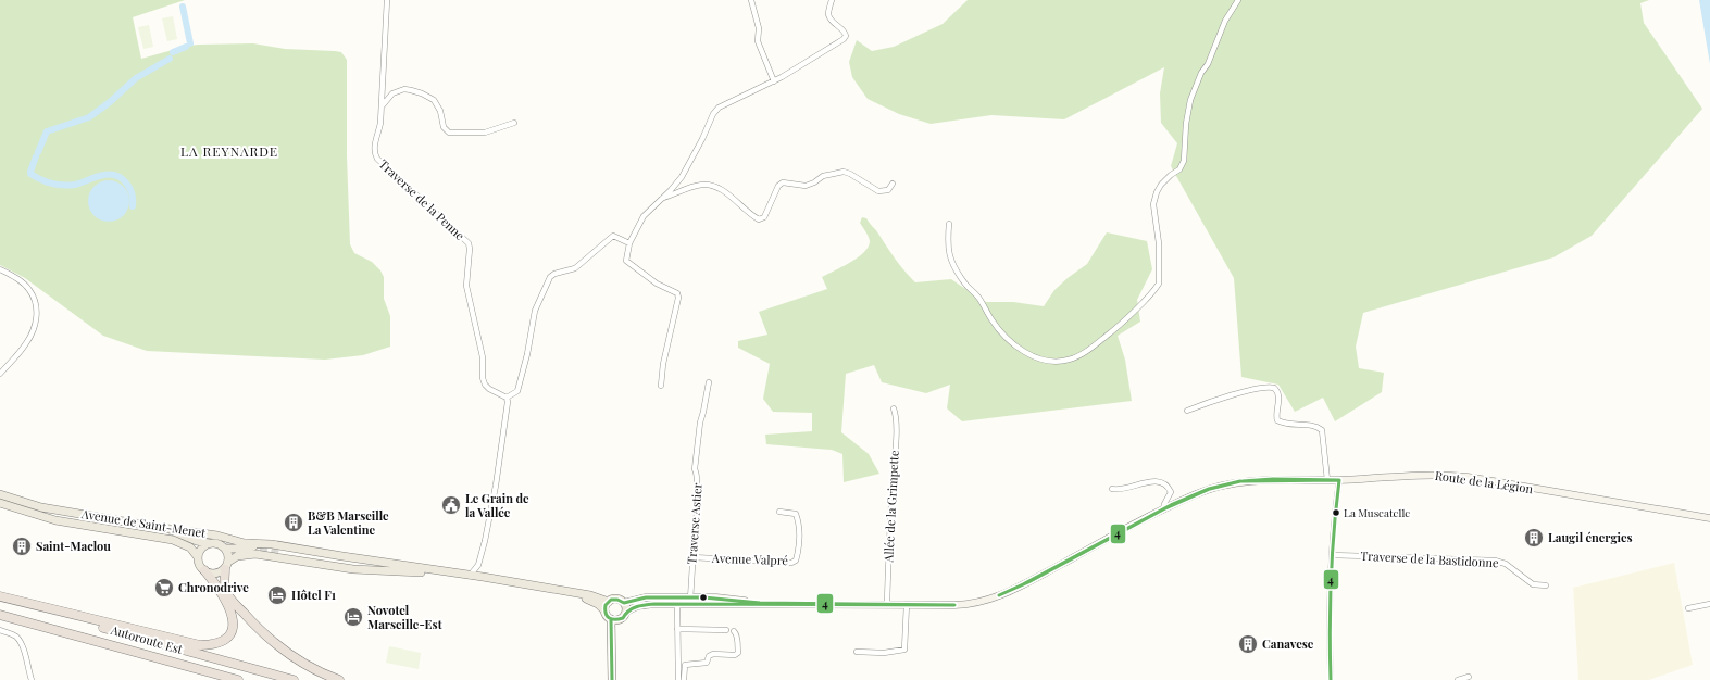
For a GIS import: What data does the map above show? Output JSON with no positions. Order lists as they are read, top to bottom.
{
  "streets": {
    "highway": ["Autoroute Est"],
    "main road": ["Route de la Légion", "Avenue de Saint-Menet"],
    "street": [
      "Traverse de la Penne",
      "Allée de la Grimpette",
      "Traverse Astier",
      "Avenue Valpré",
      "Traverse de la Bastidonne"
    ]
  },
  "crossings": [
    ["Route de la Légion", "Allée de la Grimpette"],
    ["Route de la Légion", "Traverse Astier"],
    ["Traverse Astier", "Avenue Valpré"]
  ],
  "districts": ["LA REYNARDE"],
  "places": {
    "public building": ["Le Grain de la Vallée"],
    "other": ["La Muscatelle"],
    "building": [
      "B&B Marseille La Valentine",
      "Laugil énergies",
      "Saint-Maclou",
      "Canavese"
    ],
    "supermarket": ["Chronodrive"],
    "hotel": ["Hôtel F1", "Novotel Marseille-Est"]
  },
  "lines": ["transit line 4"]
}
